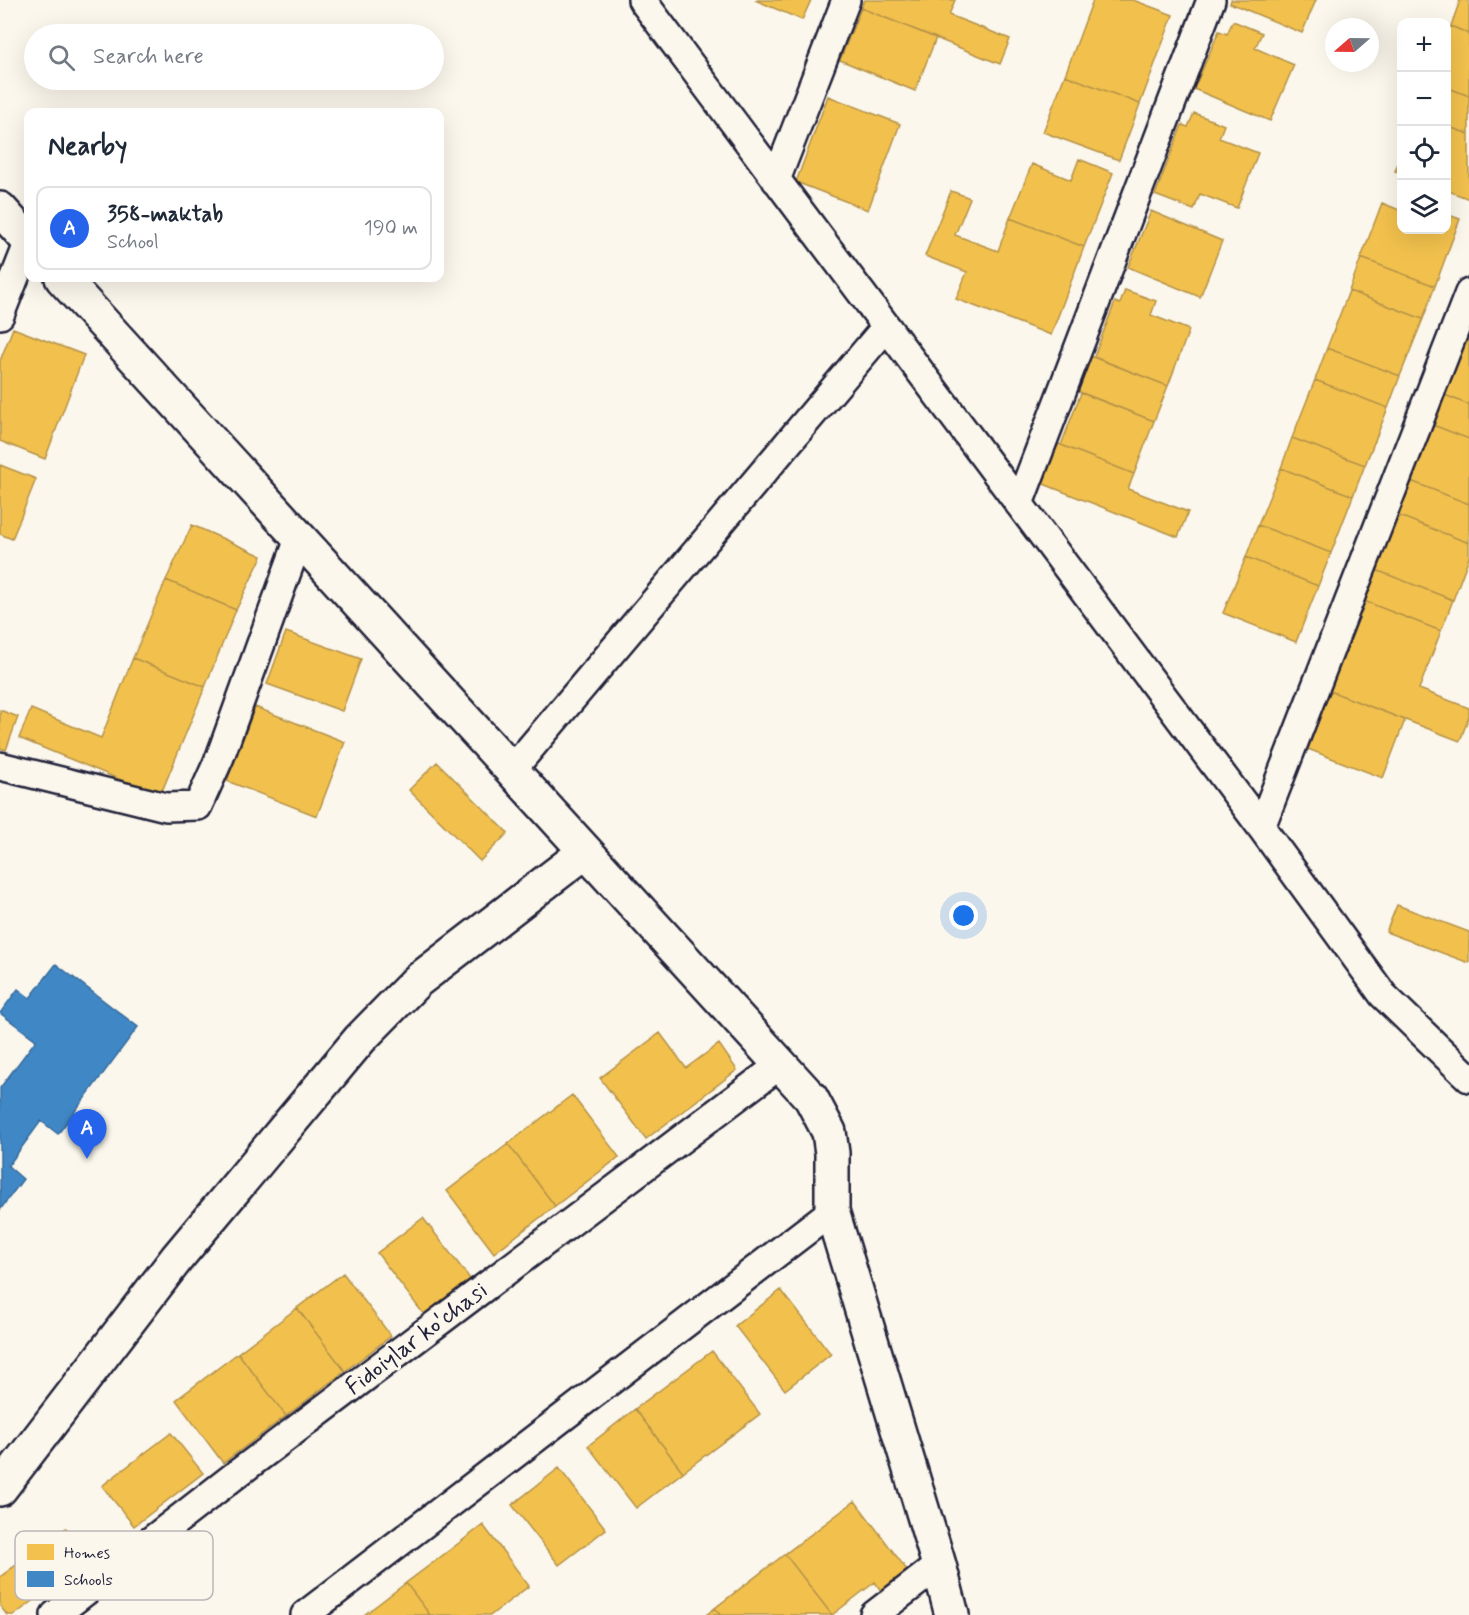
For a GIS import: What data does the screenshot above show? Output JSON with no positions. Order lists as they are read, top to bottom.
{
  "streets": {
    "street": ["Fidoiylar ko'chasi"]
  },
  "legend": ["Homes", "Schools"],
  "north": "left",
  "page": {
    "map_buttons": ["+", "−"],
    "search": "Search here",
    "heading": "Nearby",
    "list": [
      {
        "mark": "A",
        "name": "358-maktab",
        "note": "School",
        "value": "190 m"
      }
    ],
    "pins": "A"
  }
}
